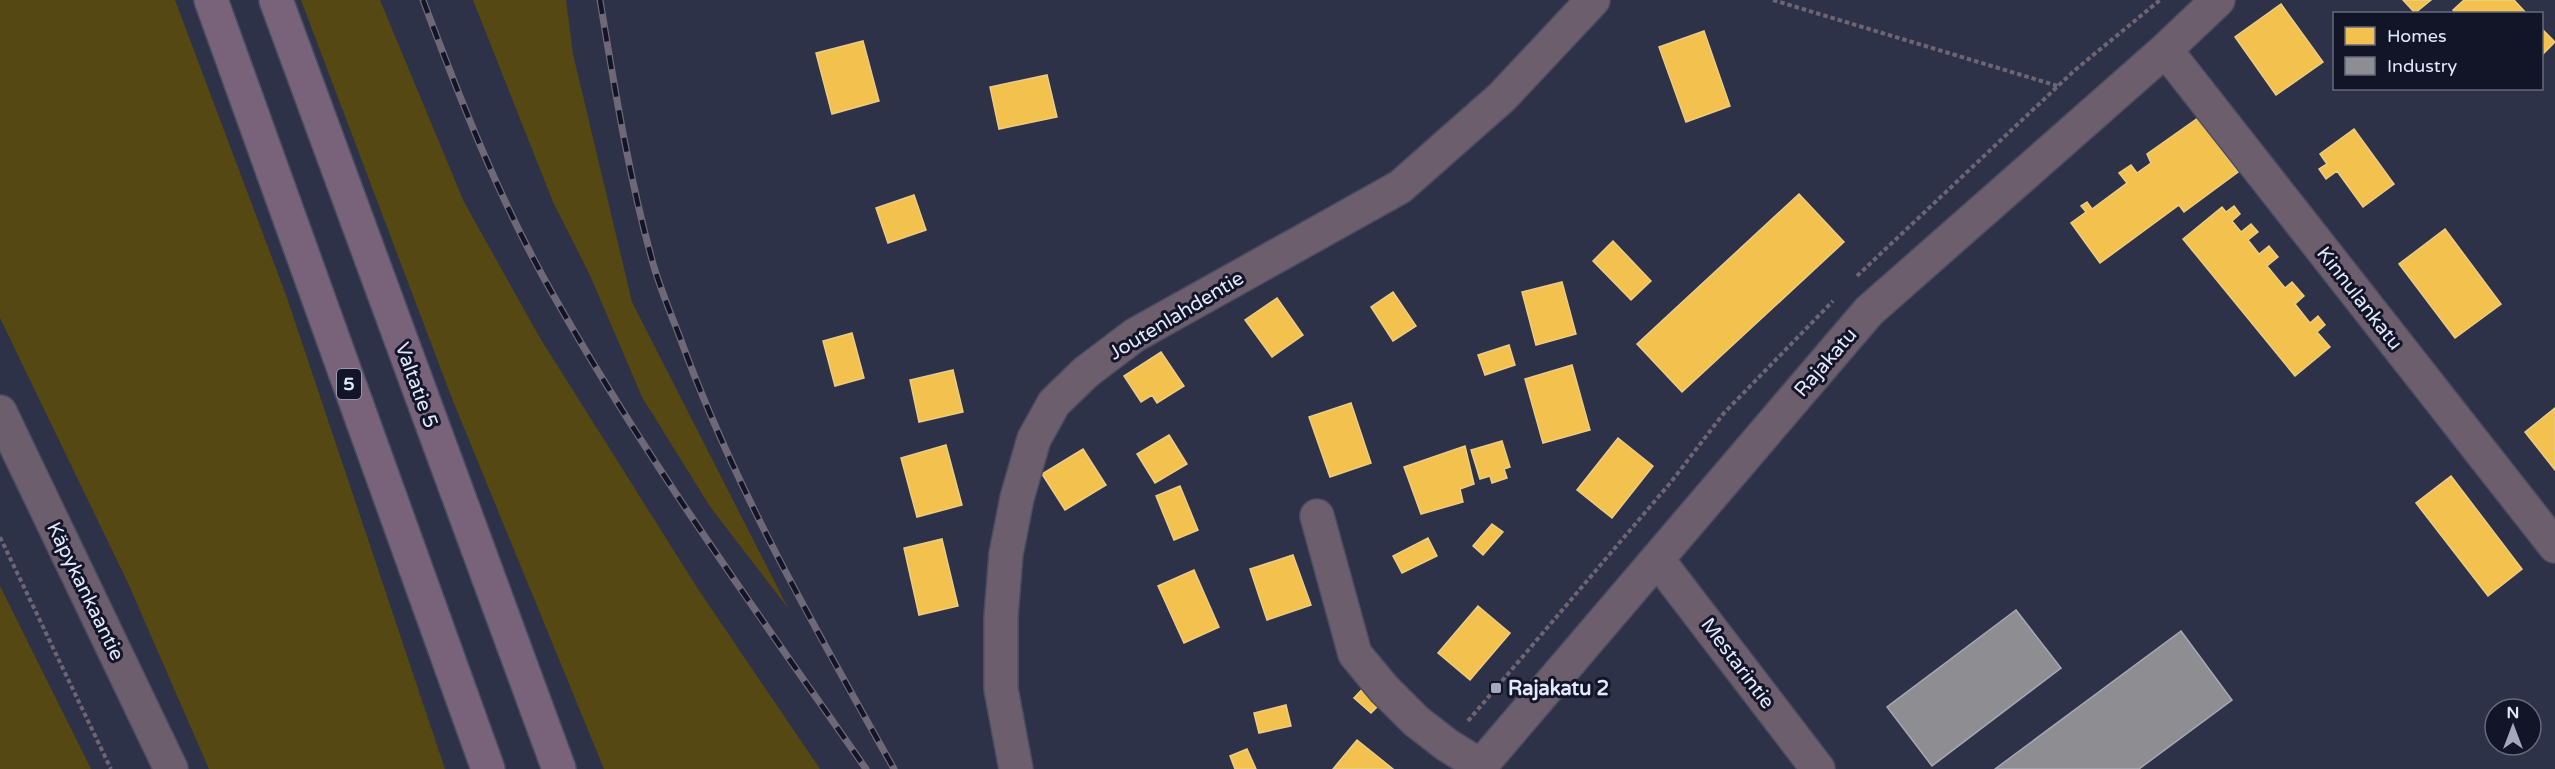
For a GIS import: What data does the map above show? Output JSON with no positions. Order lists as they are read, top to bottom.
{
  "streets": {
    "highway": ["5", "Valtatie 5"],
    "street": [
      "Kinnulankatu",
      "Joutenlahdentie",
      "Rajakatu",
      "Käpykankaantie",
      "Mestarintie"
    ]
  },
  "crossings": [
    ["Kinnulankatu", "Rajakatu"],
    ["Rajakatu", "Mestarintie"]
  ],
  "places": {
    "transit": ["Rajakatu 2"]
  },
  "legend": ["Homes", "Industry"],
  "north": "top"
}
